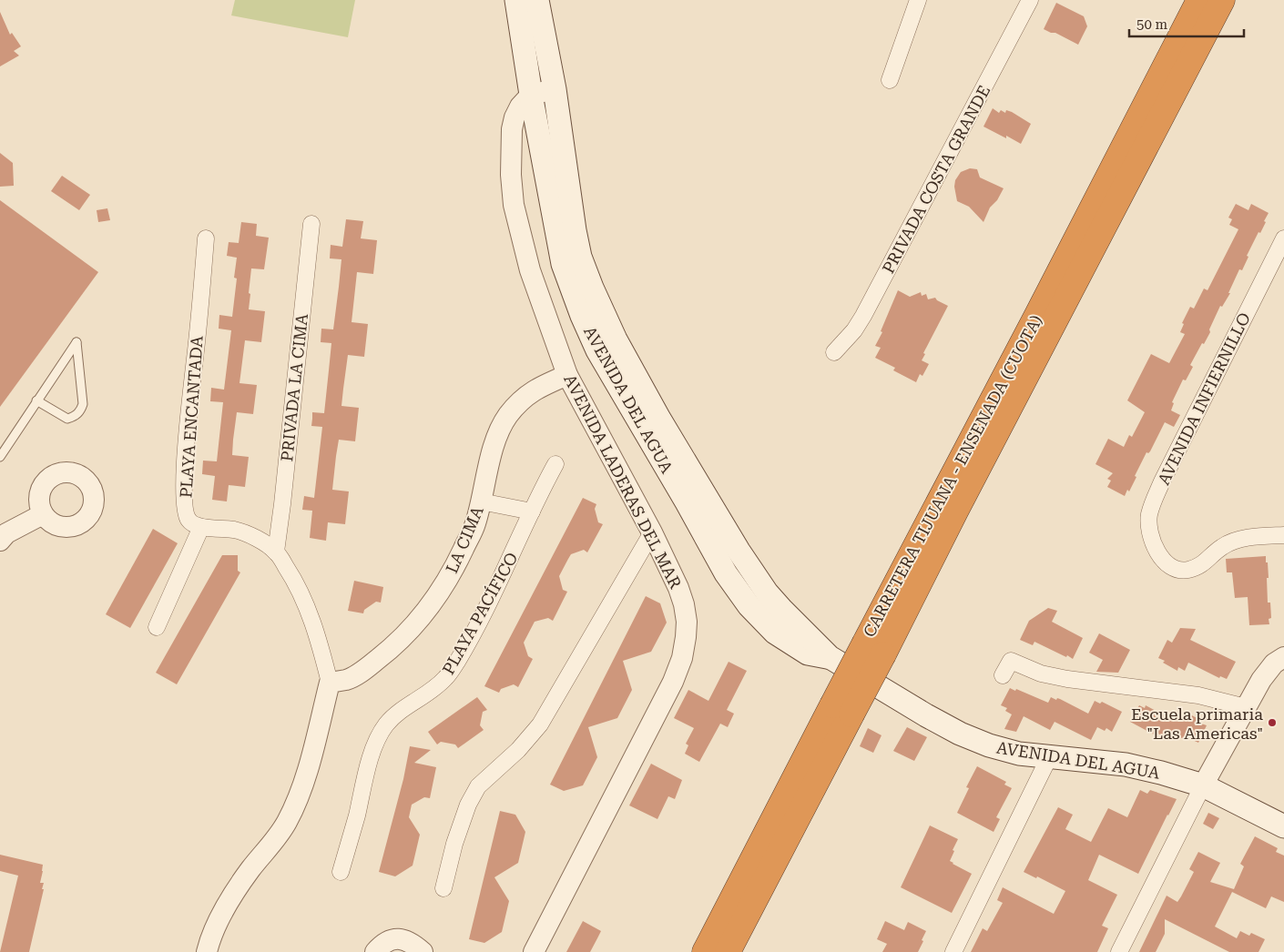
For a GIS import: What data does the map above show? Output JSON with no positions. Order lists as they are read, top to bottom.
{
  "streets": {
    "highway": ["CARRETERA TIJUANA - ENSENADA (CUOTA)"],
    "main road": ["AVENIDA DEL AGUA"],
    "street": [
      "PRIVADA COSTA GRANDE",
      "PRIVADA LA CIMA",
      "AVENIDA INFIERNILLO",
      "PLAYA ENCANTADA",
      "AVENIDA LADERAS DEL MAR",
      "LA CIMA",
      "PLAYA PACÍFICO"
    ]
  },
  "crossings": [
    ["AVENIDA DEL AGUA", "AVENIDA LADERAS DEL MAR"],
    ["AVENIDA LADERAS DEL MAR", "LA CIMA"]
  ],
  "places": ["Escuela primaria \"Las Americas\""],
  "scale_bar": "50 m"
}
